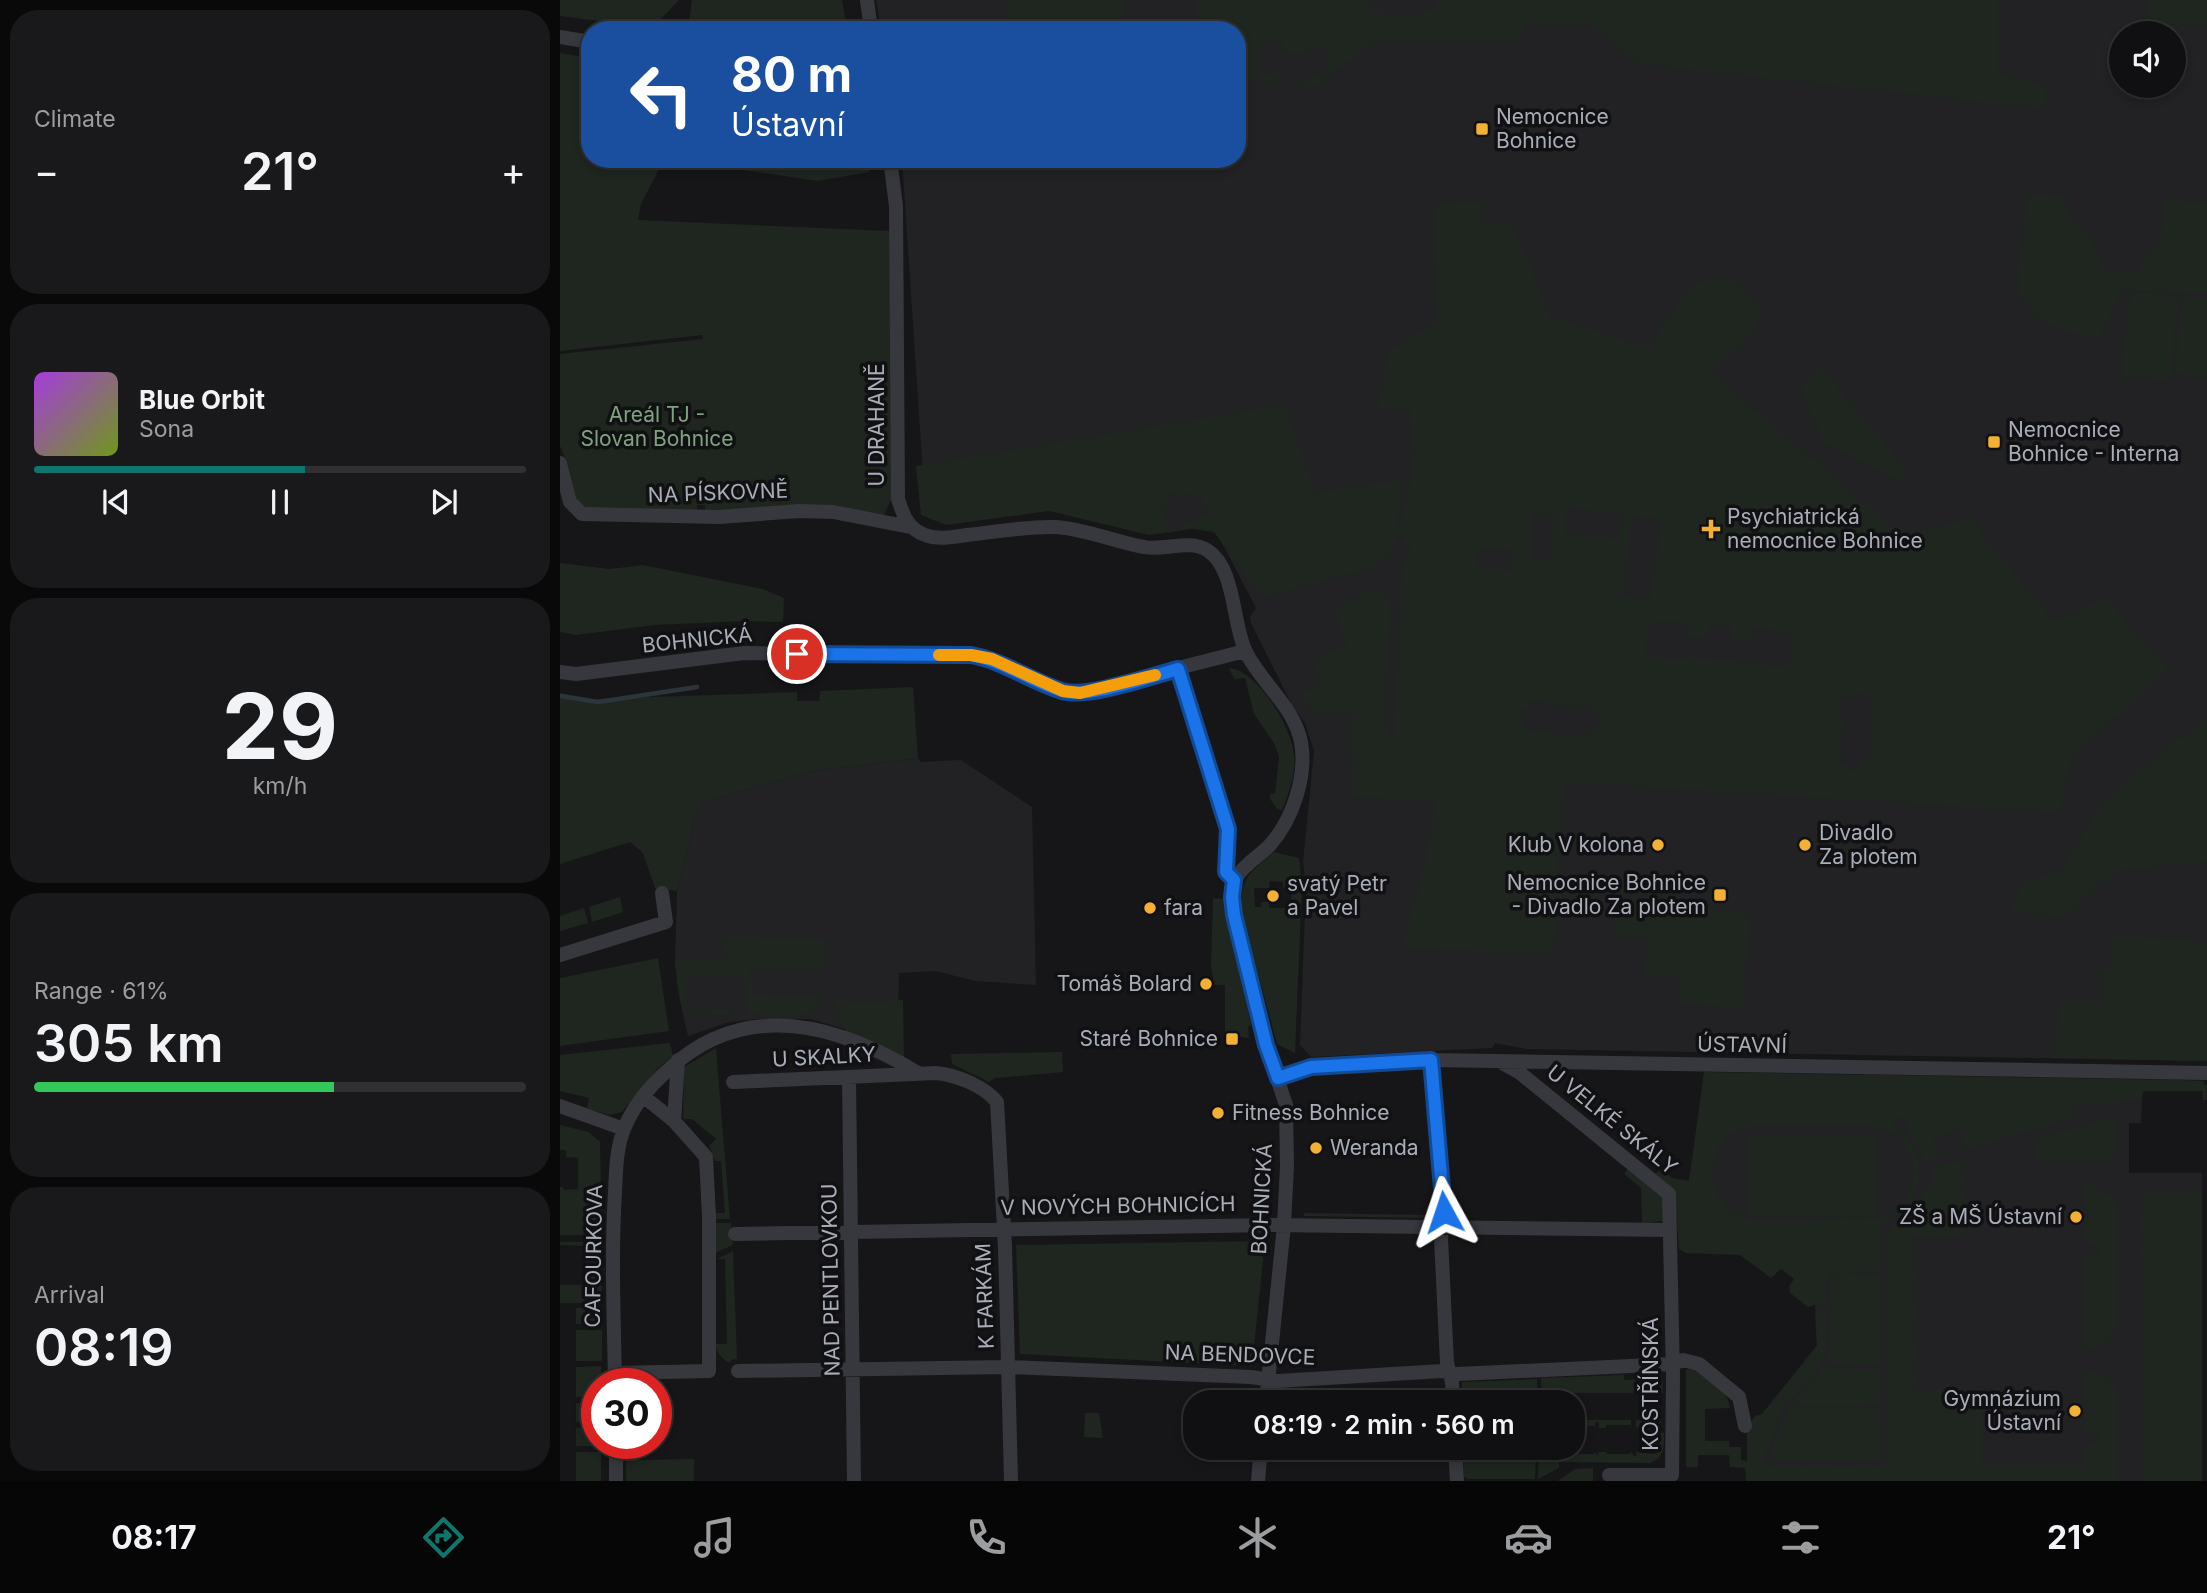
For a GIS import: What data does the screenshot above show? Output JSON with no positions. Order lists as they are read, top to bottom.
{
  "streets": {
    "street": [
      "U DRAHANĚ",
      "NA PÍSKOVNĚ",
      "BOHNICKÁ",
      "ÚSTAVNÍ",
      "U SKALKY",
      "U VELKÉ SKÁLY",
      "V NOVÝCH BOHNICÍCH",
      "CAFOURKOVA",
      "NAD PENTLOVKOU",
      "K FARKÁM",
      "NA BENDOVCE",
      "KOSTŘÍNSKÁ"
    ]
  },
  "crossings": [
    ["U DRAHANĚ", "NA PÍSKOVNĚ"],
    ["BOHNICKÁ", "ÚSTAVNÍ"],
    ["BOHNICKÁ", "V NOVÝCH BOHNICÍCH"],
    ["BOHNICKÁ", "NA BENDOVCE"],
    ["ÚSTAVNÍ", "U VELKÉ SKÁLY"],
    ["U SKALKY", "CAFOURKOVA"],
    ["U SKALKY", "NAD PENTLOVKOU"],
    ["U SKALKY", "K FARKÁM"],
    ["U VELKÉ SKÁLY", "V NOVÝCH BOHNICÍCH"],
    ["U VELKÉ SKÁLY", "KOSTŘÍNSKÁ"],
    ["V NOVÝCH BOHNICÍCH", "NAD PENTLOVKOU"],
    ["V NOVÝCH BOHNICÍCH", "K FARKÁM"],
    ["V NOVÝCH BOHNICÍCH", "KOSTŘÍNSKÁ"],
    ["NAD PENTLOVKOU", "NA BENDOVCE"],
    ["K FARKÁM", "NA BENDOVCE"],
    ["NA BENDOVCE", "KOSTŘÍNSKÁ"]
  ],
  "parks": ["Areál TJ - Slovan Bohnice"],
  "places": {
    "transit": [
      "Nemocnice Bohnice",
      "Nemocnice Bohnice - Interna",
      "Nemocnice Bohnice - Divadlo Za plotem",
      "Staré Bohnice"
    ],
    "health": ["Psychiatrická nemocnice Bohnice"],
    "other": [
      "Klub V kolona",
      "Divadlo Za plotem",
      "svatý Petr a Pavel",
      "fara",
      "Tomáš Bolard",
      "Fitness Bohnice",
      "Weranda",
      "ZŠ a MŠ Ústavní",
      "Gymnázium Ústavní"
    ]
  },
  "page": {
    "tile": [
      "Climate",
      ["29", "km/h"],
      ["Range · 61%", "305 km"],
      ["Arrival", "08:19"]
    ],
    "turn": ["80 m", "Ústavní"],
    "heat": ["−", "21°", "+"],
    "song": ["Blue Orbit", "Sona"],
    "limit": "30",
    "trip": "08:19 · 2 min · 560 m",
    "tabs": ["08:17", "21°"]
  }
}
